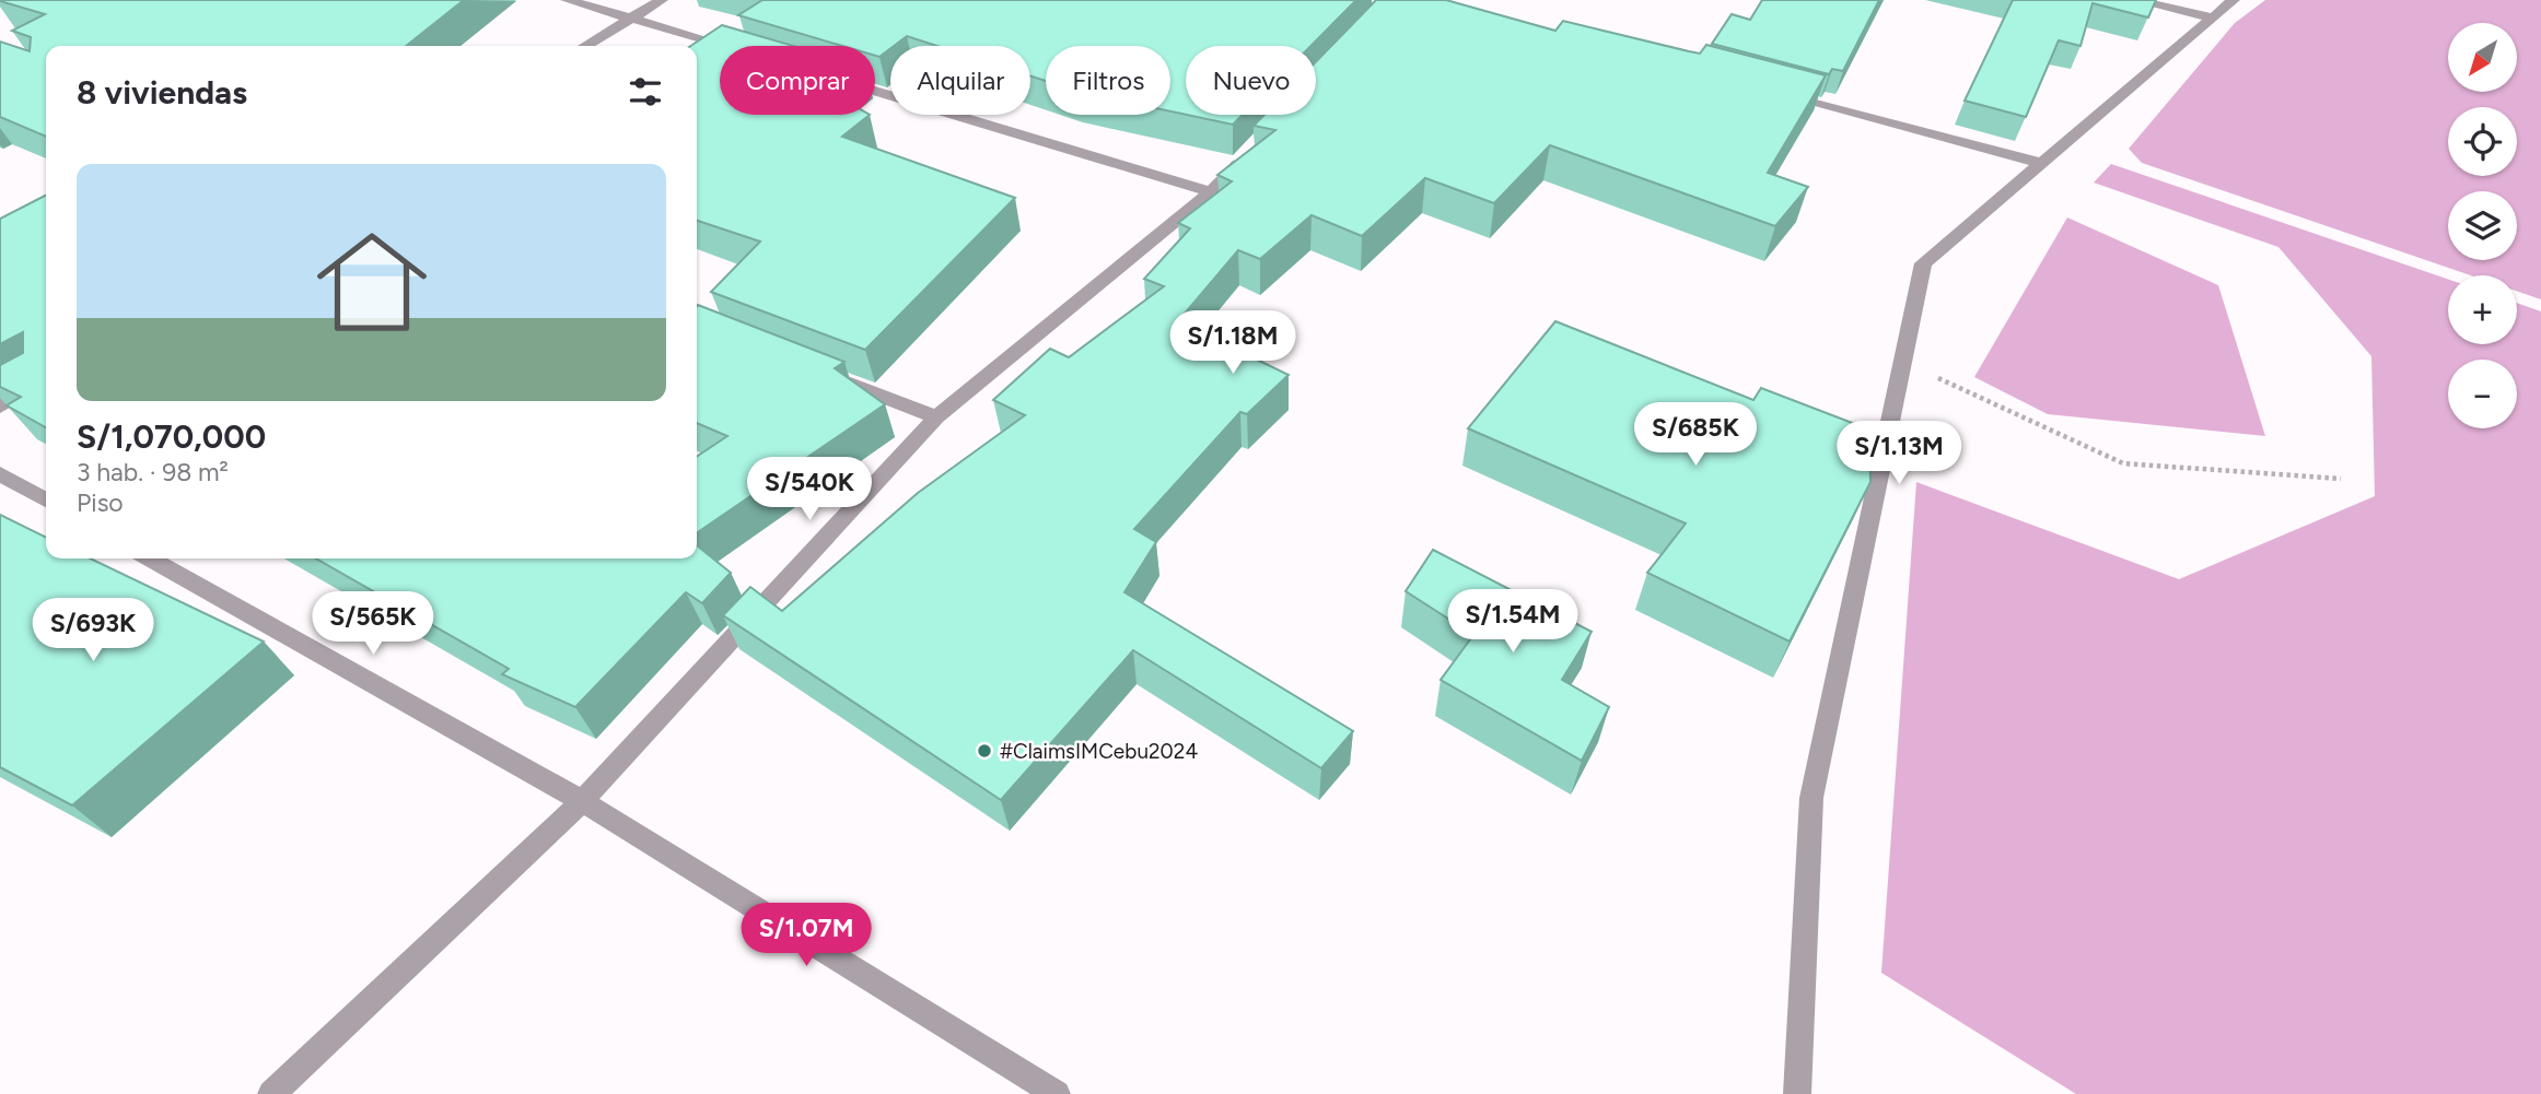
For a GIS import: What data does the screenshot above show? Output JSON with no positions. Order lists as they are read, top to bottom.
{
  "places": ["#ClaimsIMCebu2024"],
  "north": "bottom left",
  "page": {
    "map_buttons": ["+", "−"],
    "chip": [
      "Comprar",
      "Alquilar",
      "Filtros",
      "Nuevo"
    ],
    "heading": "8 viviendas",
    "list": [
      {
        "name": "S/1,070,000",
        "note": "3 hab. · 98 m² · Piso"
      }
    ],
    "price": [
      "S/1.18M",
      "S/685K",
      "S/1.13M",
      "S/540K",
      "S/1.54M",
      "S/565K",
      "S/693K",
      "S/1.07M"
    ]
  }
}
